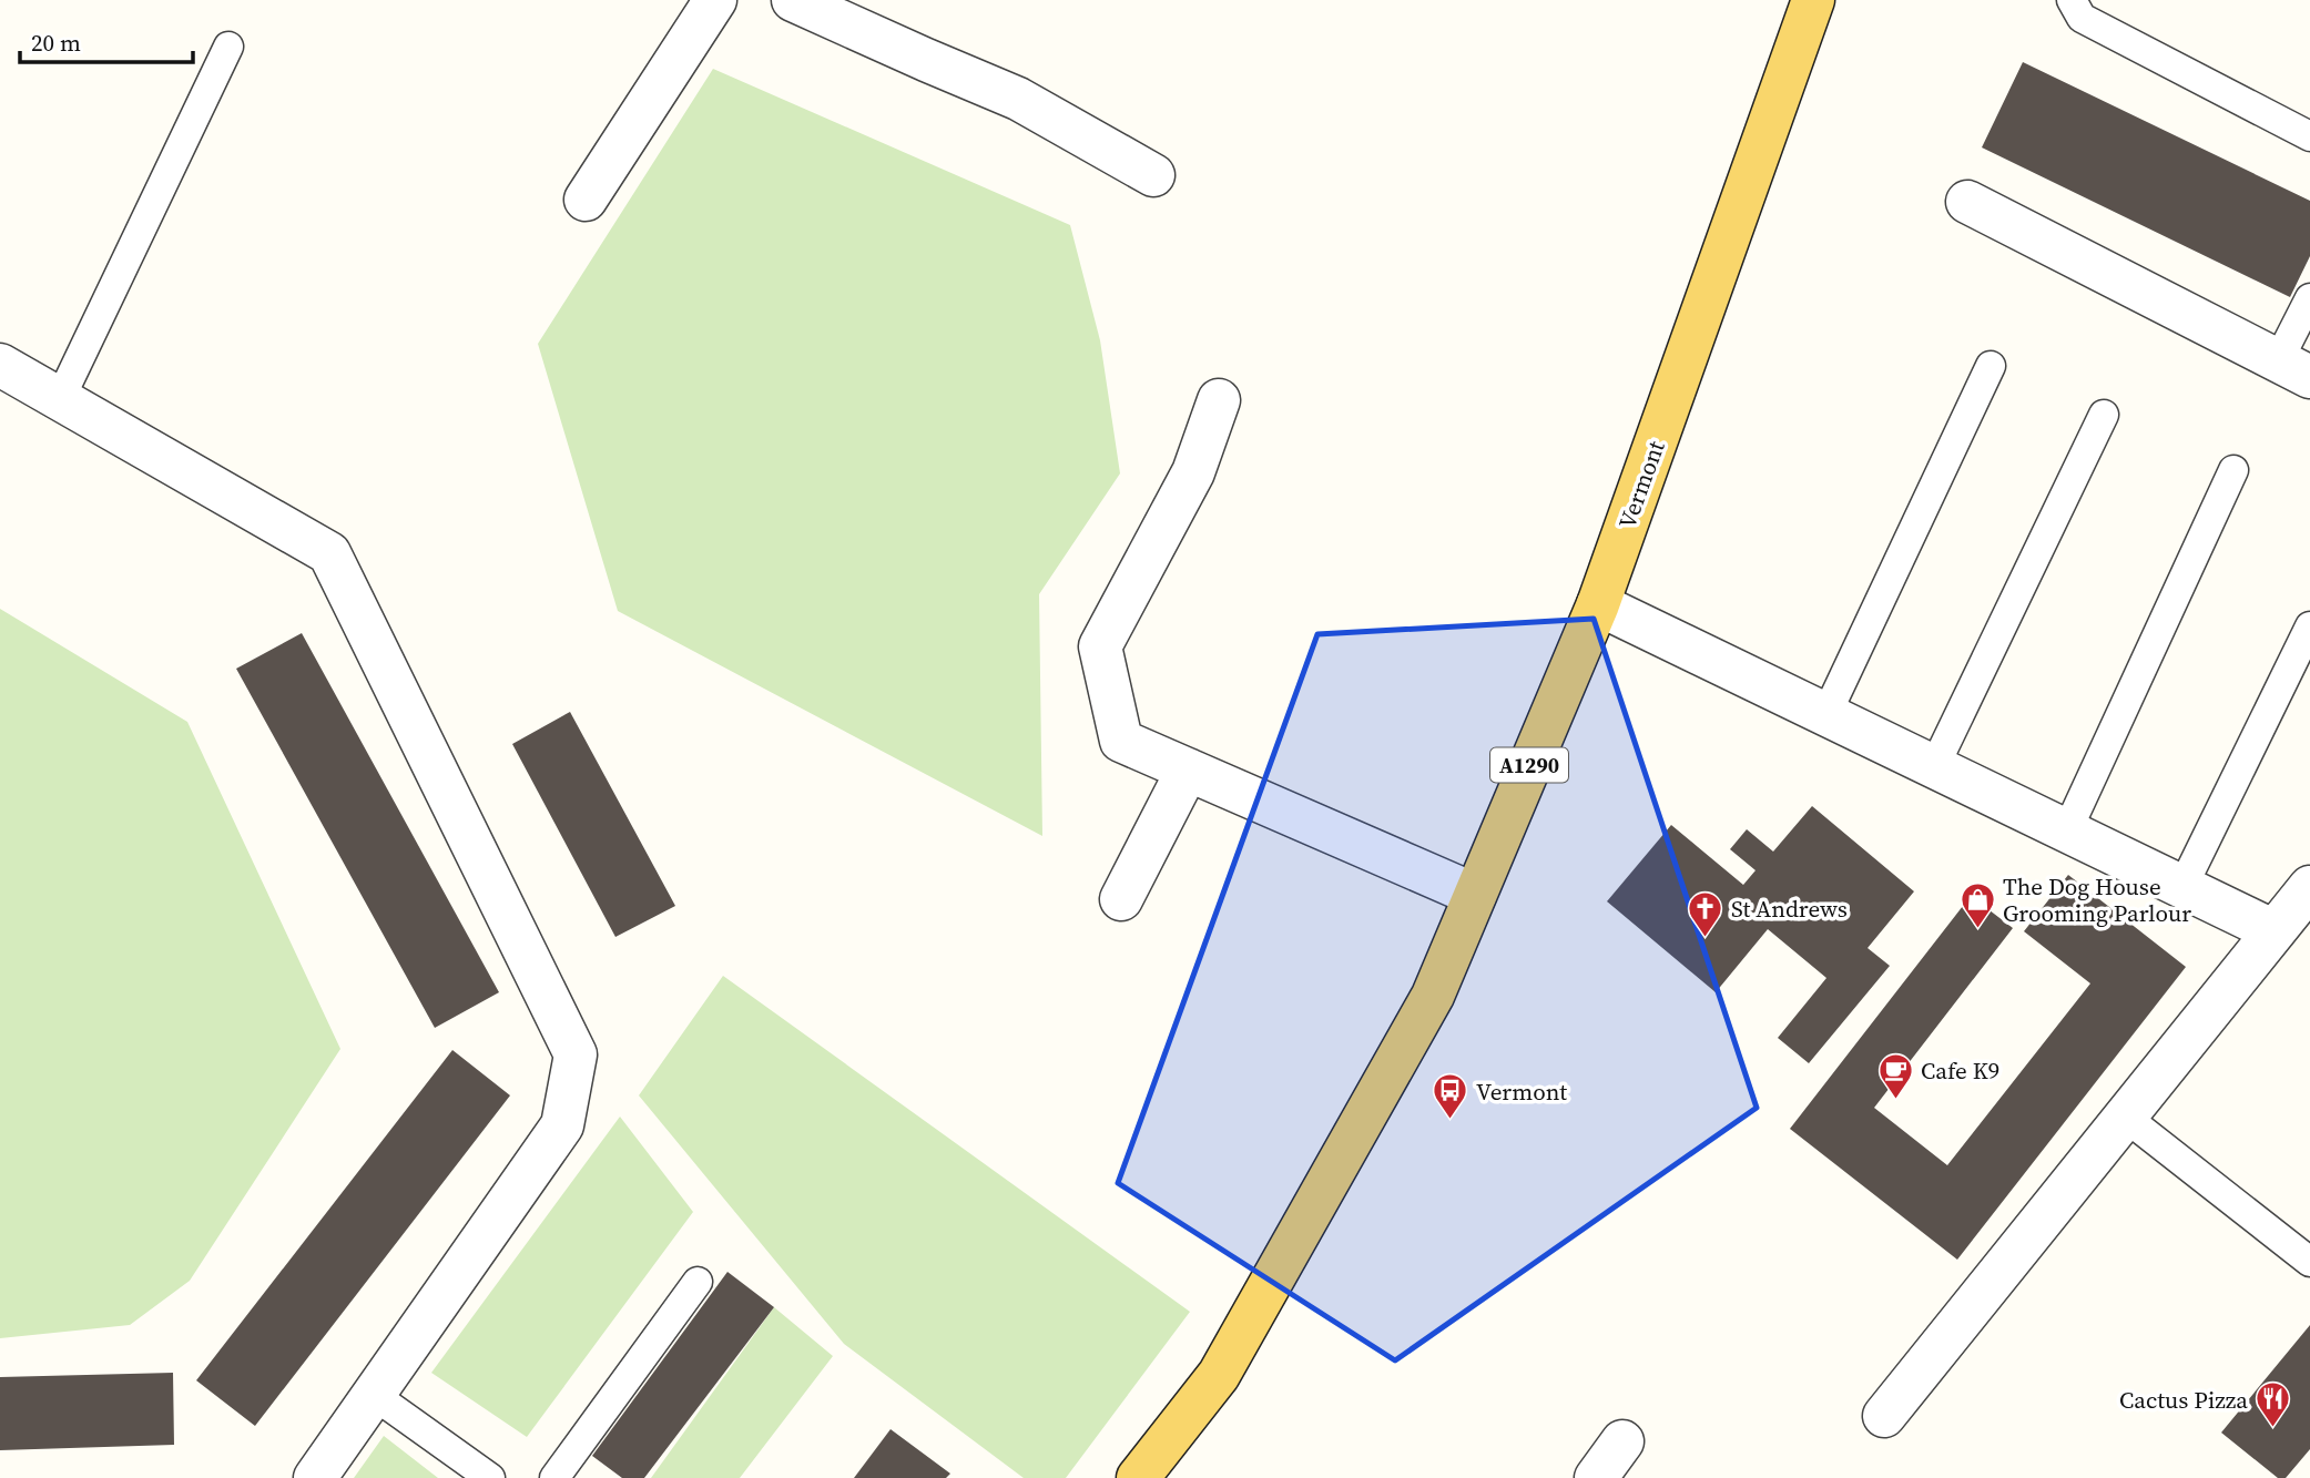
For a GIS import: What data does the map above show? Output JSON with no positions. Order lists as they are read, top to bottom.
{
  "streets": {
    "main road": ["Vermont", "A1290"]
  },
  "places": {
    "shop": ["The Dog House Grooming Parlour"],
    "church": ["St Andrews"],
    "cafe": ["Cafe K9"],
    "bus stop": ["Vermont"],
    "restaurant": ["Cactus Pizza"]
  },
  "scale_bar": "20 m"
}
